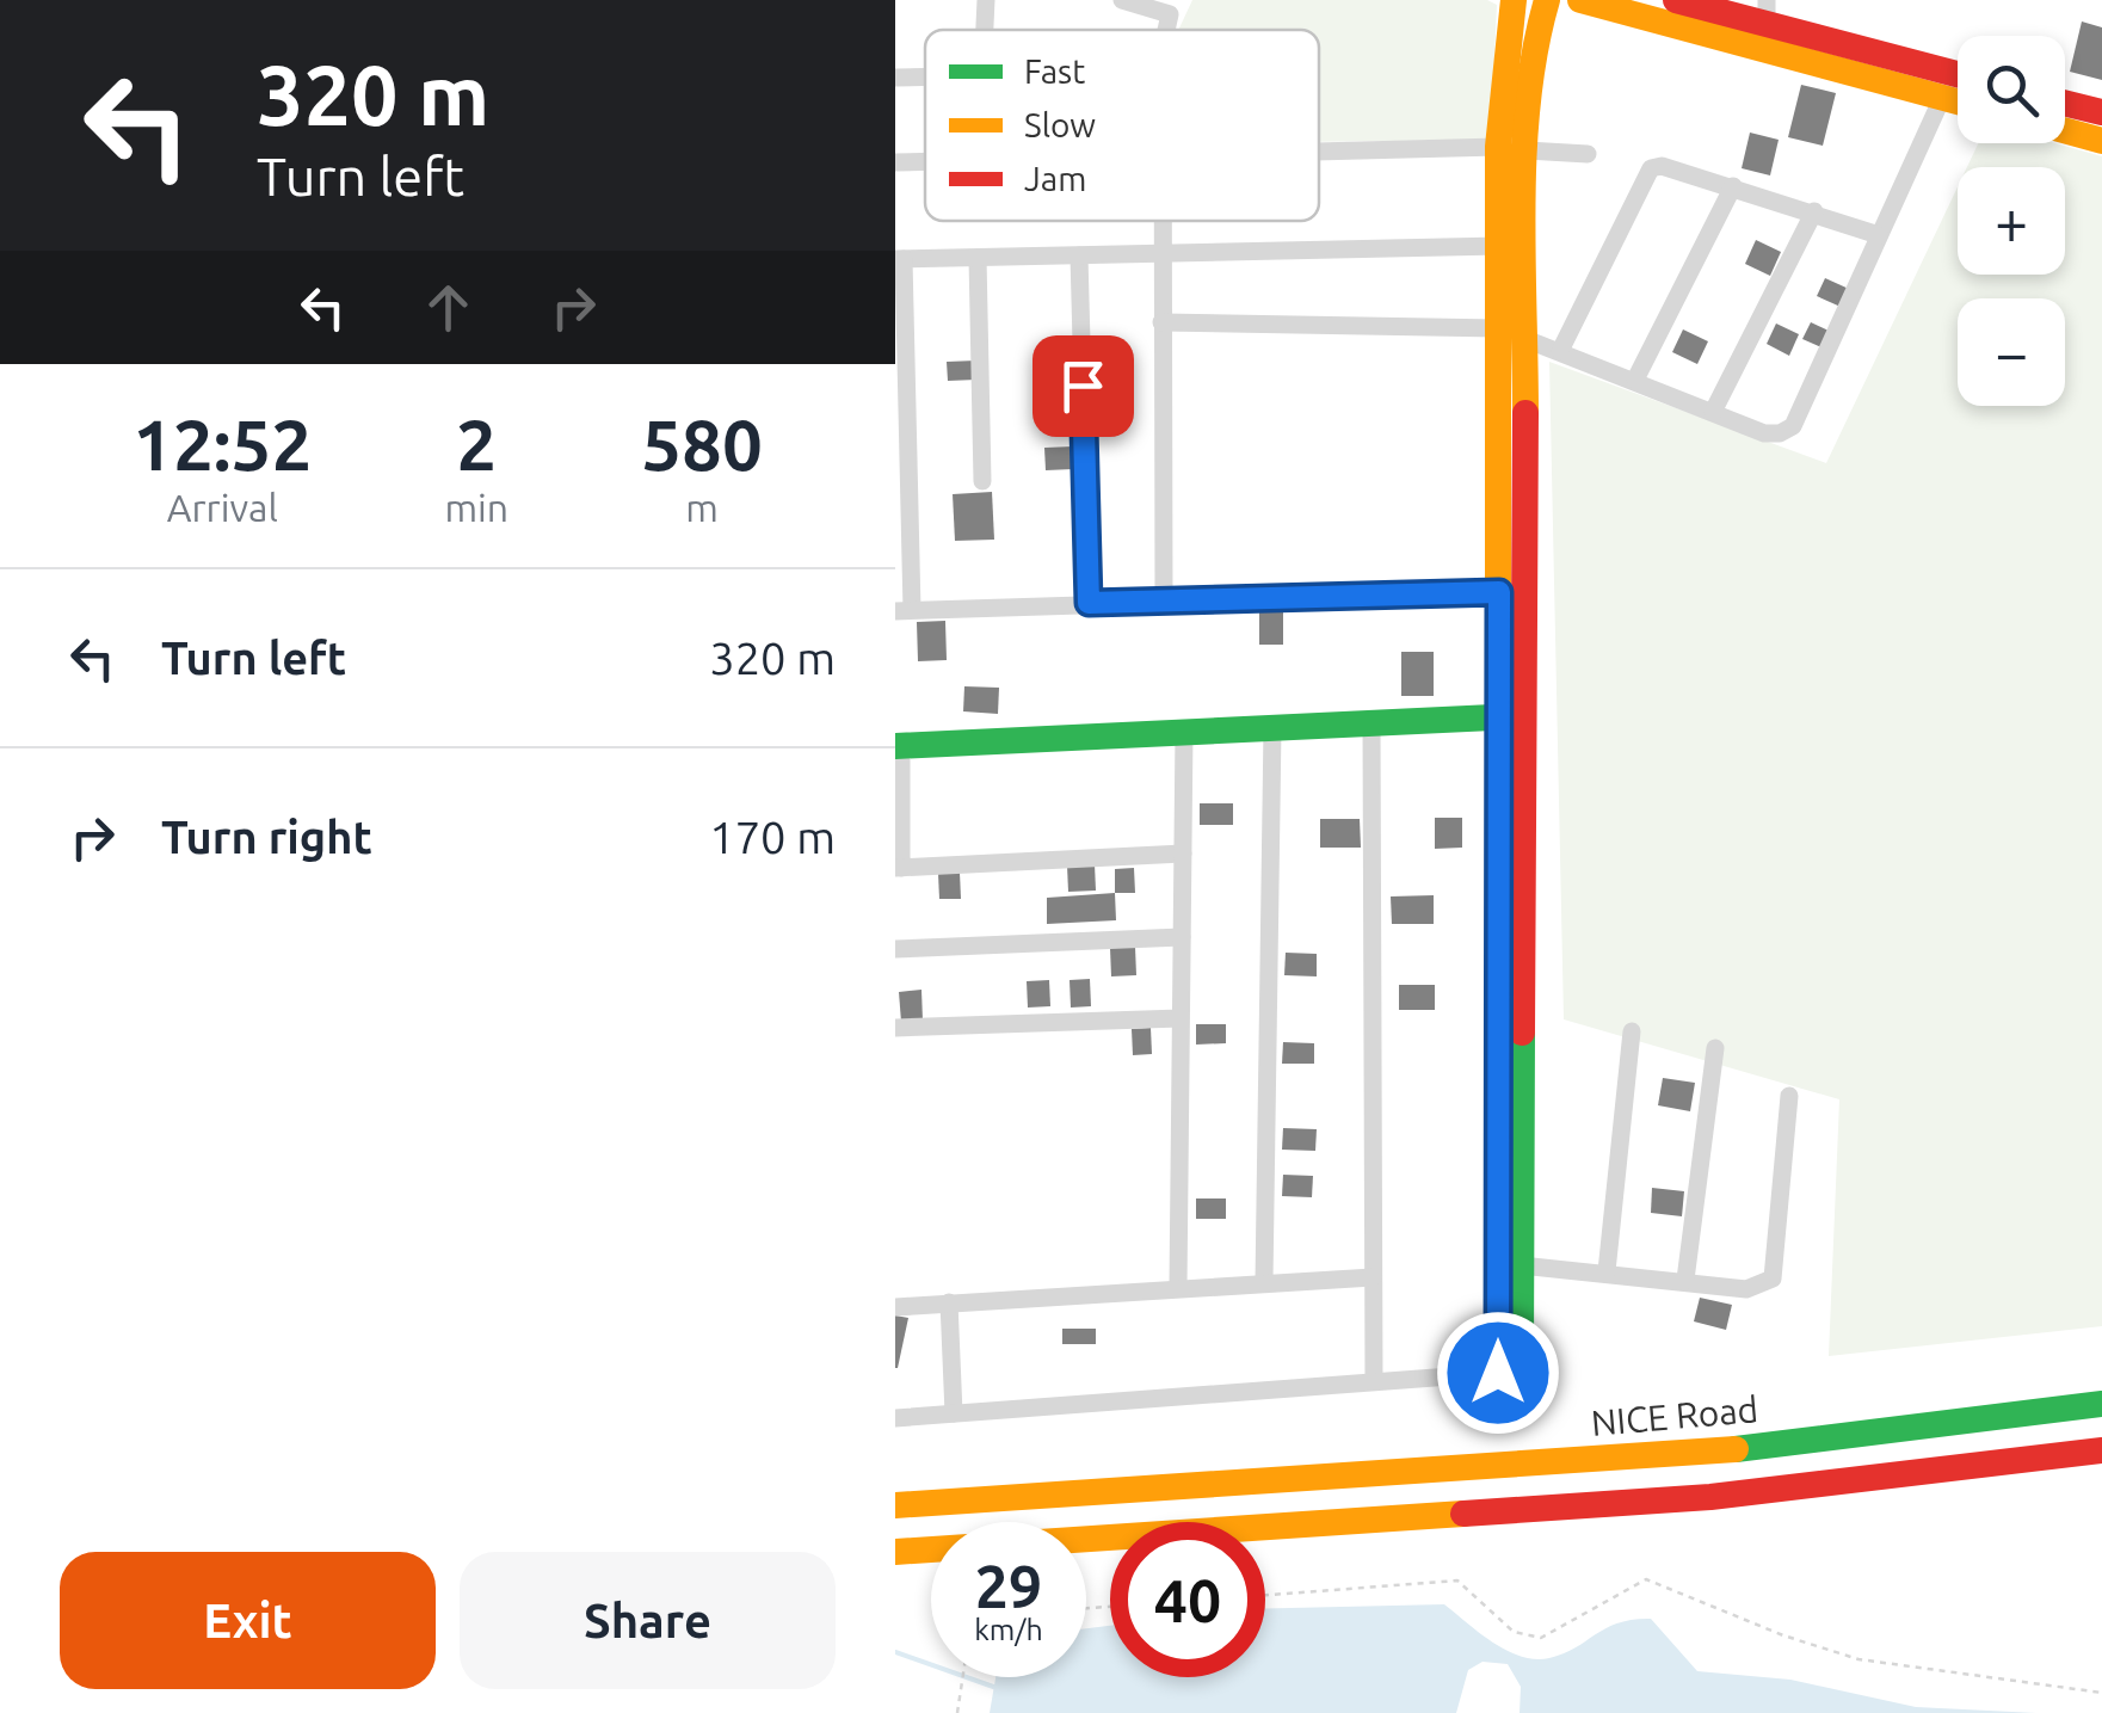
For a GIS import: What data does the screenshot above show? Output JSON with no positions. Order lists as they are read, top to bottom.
{
  "streets": {
    "main road": ["NICE Road"]
  },
  "legend": ["Fast", "Slow", "Jam"],
  "page": {
    "turn": ["320 m", "Turn left"],
    "map_buttons": ["+", "−"],
    "eta": [
      "12:52",
      "Arrival",
      "2",
      "min",
      "580",
      "m"
    ],
    "list": [
      {
        "name": "Turn left",
        "value": "320 m"
      },
      {
        "name": "Turn right",
        "value": "170 m"
      }
    ],
    "speed": "29 km/h",
    "limit": "40",
    "buttons": ["Exit", "Share"]
  }
}
